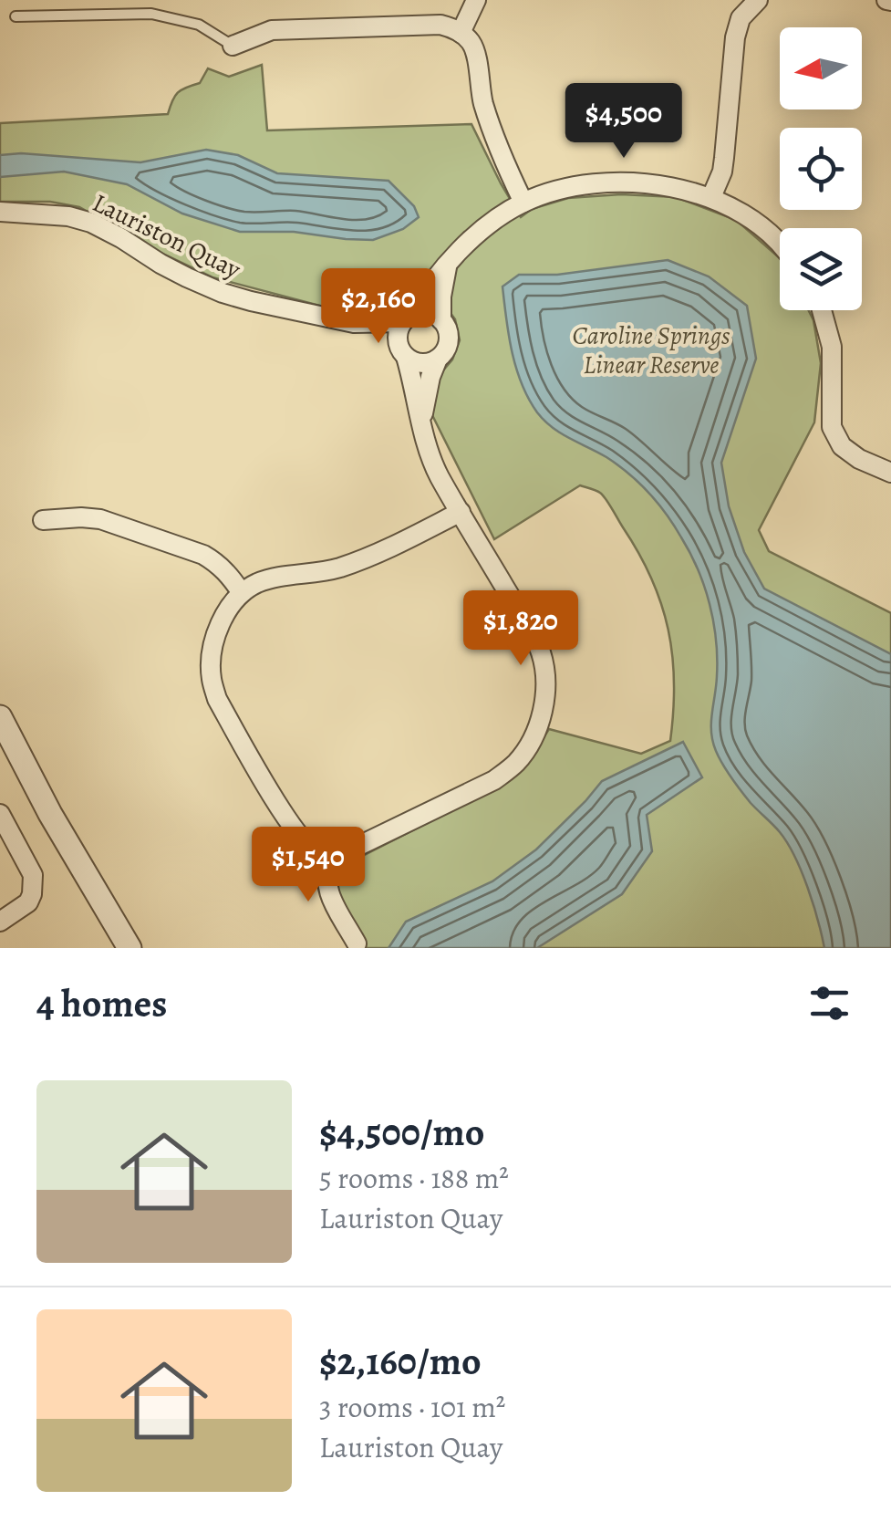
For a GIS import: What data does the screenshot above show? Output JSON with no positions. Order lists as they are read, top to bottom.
{
  "streets": {
    "street": ["Lauriston Quay"]
  },
  "parks": ["Caroline Springs Linear Reserve"],
  "north": "left",
  "page": {
    "price": [
      "$4,500",
      "$2,160",
      "$1,820",
      "$1,540"
    ],
    "heading": "4 homes",
    "list": [
      {
        "name": "$4,500/mo",
        "note": "5 rooms · 188 m² · Lauriston Quay"
      },
      {
        "name": "$2,160/mo",
        "note": "3 rooms · 101 m² · Lauriston Quay"
      }
    ]
  }
}
